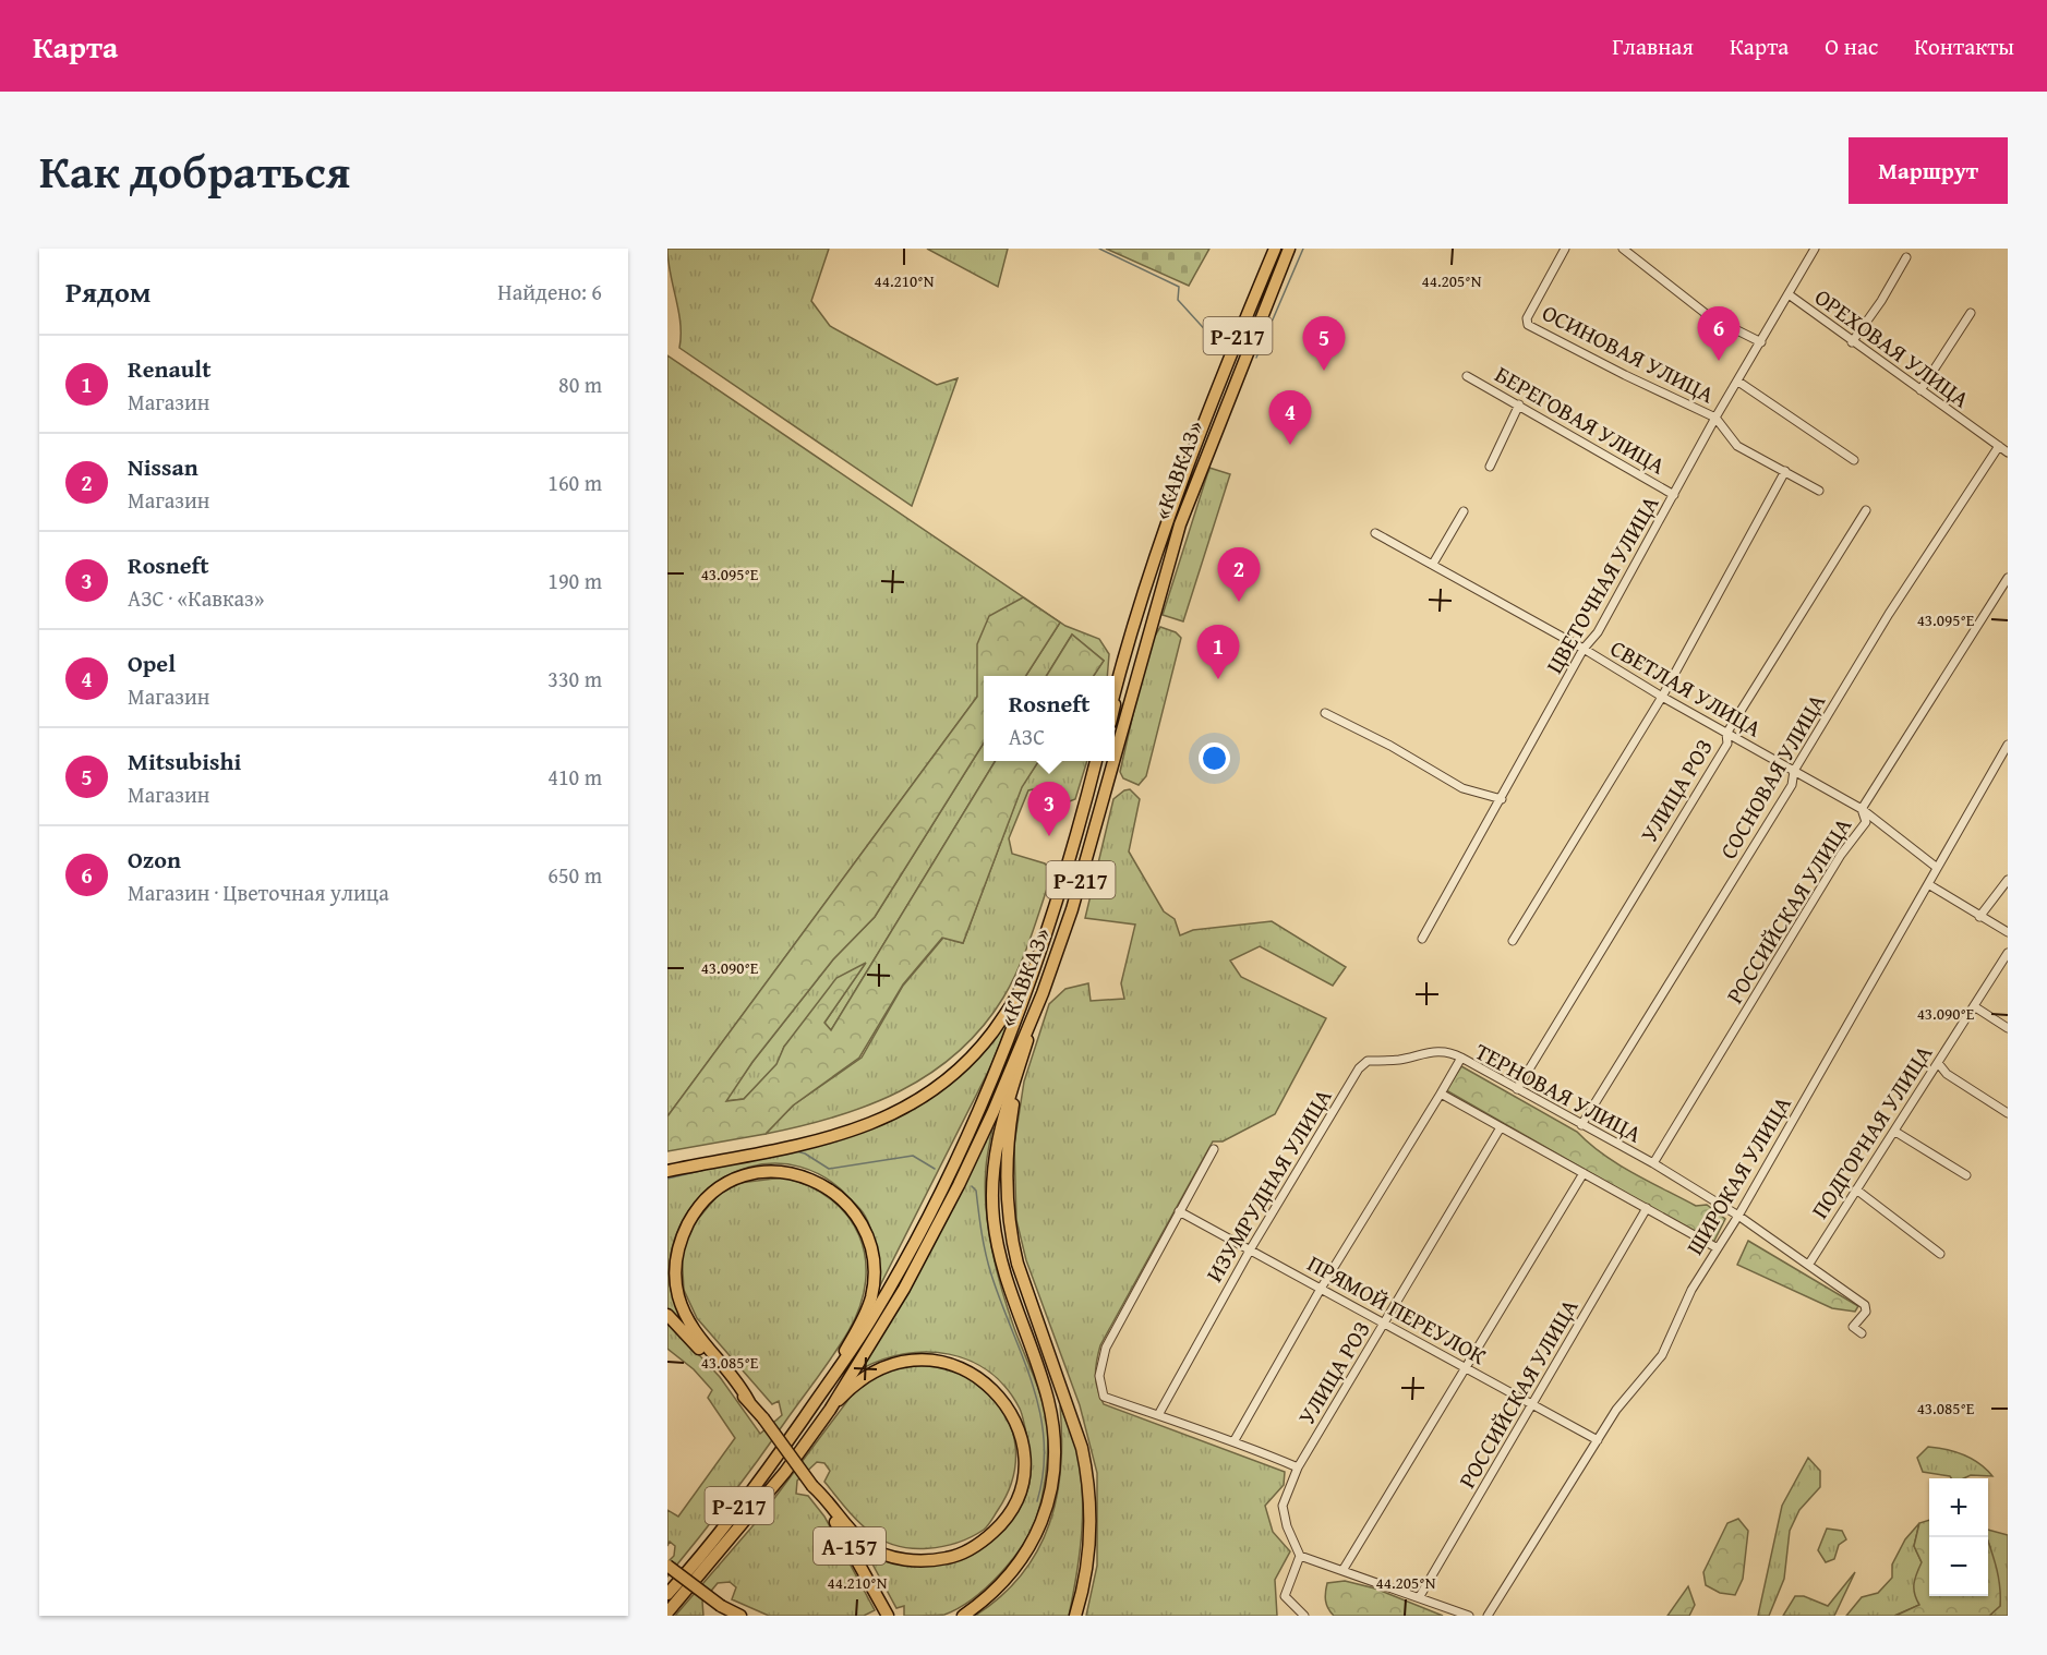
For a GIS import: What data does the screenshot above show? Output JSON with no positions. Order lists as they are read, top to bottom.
{
  "streets": {
    "main road": ["Р-217", "«КАВКАЗ»", "А-157"],
    "street": [
      "ОРЕХОВАЯ УЛИЦА",
      "ОСИНОВАЯ УЛИЦА",
      "БЕРЕГОВАЯ УЛИЦА",
      "ЦВЕТОЧНАЯ УЛИЦА",
      "СВЕТЛАЯ УЛИЦА",
      "СОСНОВАЯ УЛИЦА",
      "УЛИЦА РОЗ",
      "РОССИЙСКАЯ УЛИЦА",
      "ТЕРНОВАЯ УЛИЦА",
      "ПОДГОРНАЯ УЛИЦА",
      "ШИРОКАЯ УЛИЦА",
      "ИЗУМРУДНАЯ УЛИЦА",
      "ПРЯМОЙ ПЕРЕУЛОК"
    ]
  },
  "crossings": [
    ["Р-217", "«КАВКАЗ»"],
    ["ОРЕХОВАЯ УЛИЦА", "ЦВЕТОЧНАЯ УЛИЦА"],
    ["ОРЕХОВАЯ УЛИЦА", "СОСНОВАЯ УЛИЦА"],
    ["ОСИНОВАЯ УЛИЦА", "ЦВЕТОЧНАЯ УЛИЦА"],
    ["БЕРЕГОВАЯ УЛИЦА", "ЦВЕТОЧНАЯ УЛИЦА"],
    ["ЦВЕТОЧНАЯ УЛИЦА", "СВЕТЛАЯ УЛИЦА"],
    ["СВЕТЛАЯ УЛИЦА", "СОСНОВАЯ УЛИЦА"],
    ["СВЕТЛАЯ УЛИЦА", "УЛИЦА РОЗ"],
    ["СВЕТЛАЯ УЛИЦА", "РОССИЙСКАЯ УЛИЦА"],
    ["СВЕТЛАЯ УЛИЦА", "ШИРОКАЯ УЛИЦА"],
    ["СОСНОВАЯ УЛИЦА", "ТЕРНОВАЯ УЛИЦА"],
    ["УЛИЦА РОЗ", "ТЕРНОВАЯ УЛИЦА"],
    ["УЛИЦА РОЗ", "ПРЯМОЙ ПЕРЕУЛОК"],
    ["РОССИЙСКАЯ УЛИЦА", "ТЕРНОВАЯ УЛИЦА"],
    ["РОССИЙСКАЯ УЛИЦА", "ПРЯМОЙ ПЕРЕУЛОК"],
    ["ТЕРНОВАЯ УЛИЦА", "ПОДГОРНАЯ УЛИЦА"],
    ["ТЕРНОВАЯ УЛИЦА", "ШИРОКАЯ УЛИЦА"],
    ["ТЕРНОВАЯ УЛИЦА", "ИЗУМРУДНАЯ УЛИЦА"],
    ["ТЕРНОВАЯ УЛИЦА", "ПРЯМОЙ ПЕРЕУЛОК"],
    ["ШИРОКАЯ УЛИЦА", "ПРЯМОЙ ПЕРЕУЛОК"],
    ["ИЗУМРУДНАЯ УЛИЦА", "ПРЯМОЙ ПЕРЕУЛОК"]
  ],
  "page": {
    "header": "Карта",
    "nav": [
      "Главная",
      "Карта",
      "О нас",
      "Контакты"
    ],
    "title": "Как добраться",
    "buttons": "Маршрут",
    "heading": ["Рядом", "Найдено: 6"],
    "pins": [
      "6",
      "5",
      "4",
      "2",
      "1",
      "3"
    ],
    "list": [
      {
        "mark": "1",
        "name": "Renault",
        "note": "Магазин",
        "value": "80 m"
      },
      {
        "mark": "2",
        "name": "Nissan",
        "note": "Магазин",
        "value": "160 m"
      },
      {
        "mark": "3",
        "name": "Rosneft",
        "note": "АЗС · «Кавказ»",
        "value": "190 m"
      },
      {
        "mark": "4",
        "name": "Opel",
        "note": "Магазин",
        "value": "330 m"
      },
      {
        "mark": "5",
        "name": "Mitsubishi",
        "note": "Магазин",
        "value": "410 m"
      },
      {
        "mark": "6",
        "name": "Ozon",
        "note": "Магазин · Цветочная улица",
        "value": "650 m"
      }
    ],
    "popup": ["Rosneft", "АЗС"],
    "map_buttons": ["+", "−"]
  },
  "coordinates": [
    "44.210°N",
    "44.205°N",
    "43.095°E",
    "43.090°E",
    "43.085°E"
  ]
}
